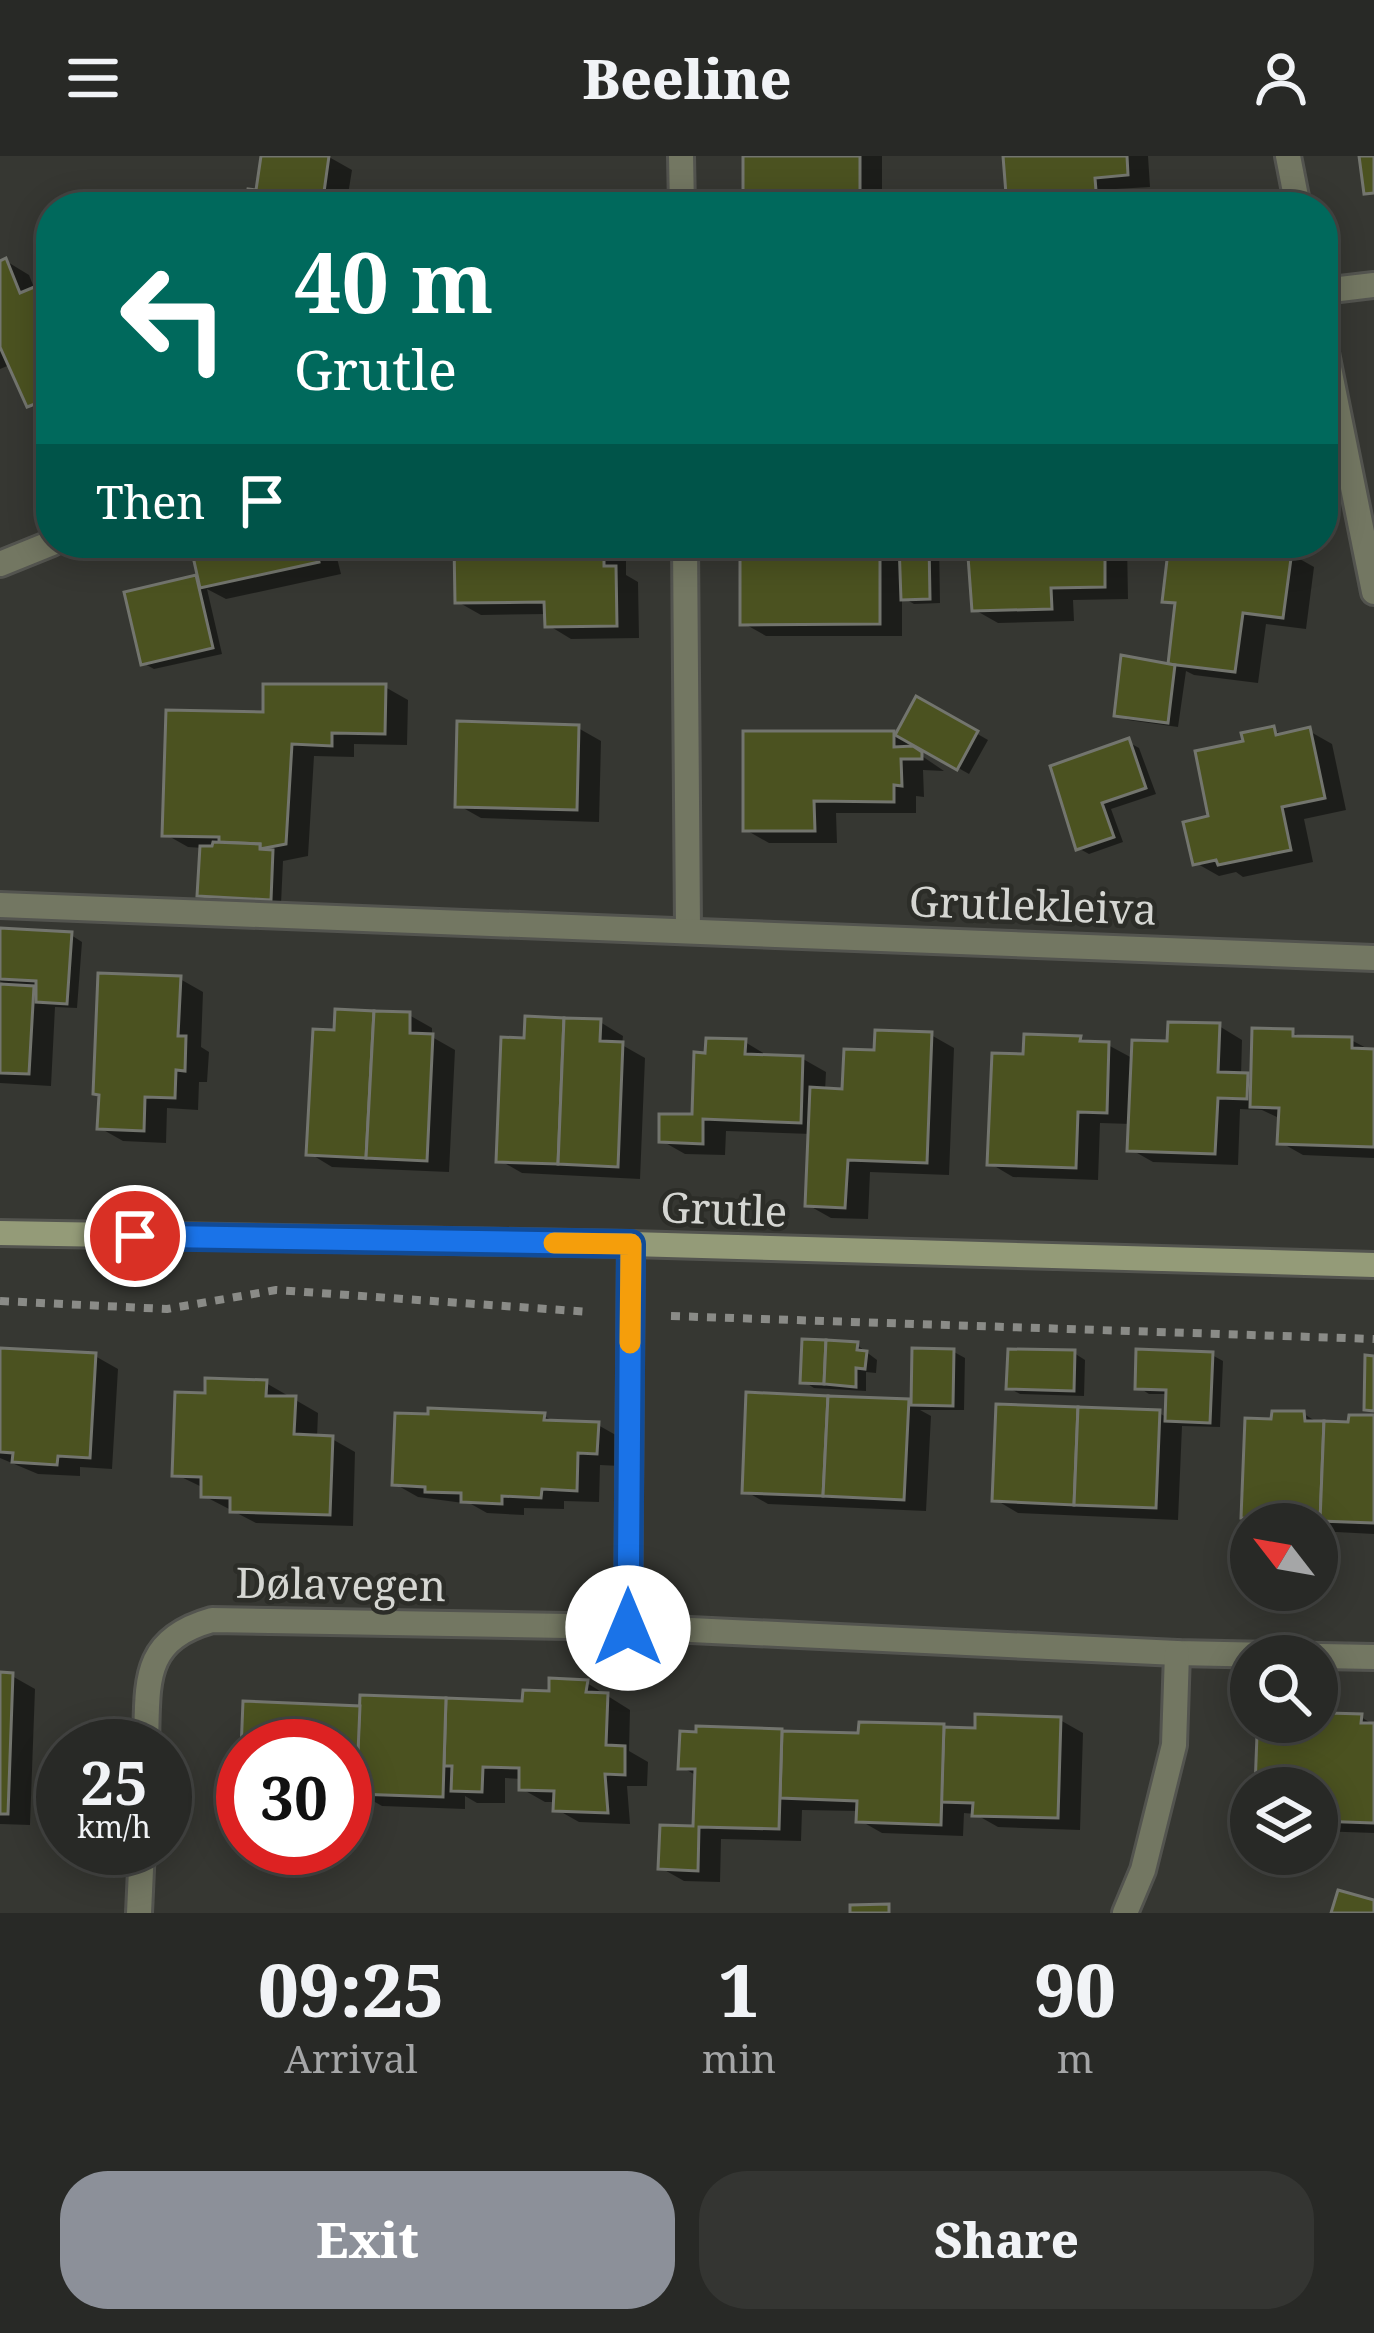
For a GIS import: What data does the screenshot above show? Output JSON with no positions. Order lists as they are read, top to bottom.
{
  "streets": {
    "street": ["Grutlekleiva", "Grutle", "Dølavegen"]
  },
  "north": "top left",
  "page": {
    "header": "Beeline",
    "turn": ["40 m", "Grutle"],
    "then": "Then",
    "speed": "25 km/h",
    "limit": "30",
    "eta": [
      "09:25",
      "Arrival",
      "1",
      "min",
      "90",
      "m"
    ],
    "buttons": ["Exit", "Share"]
  }
}
